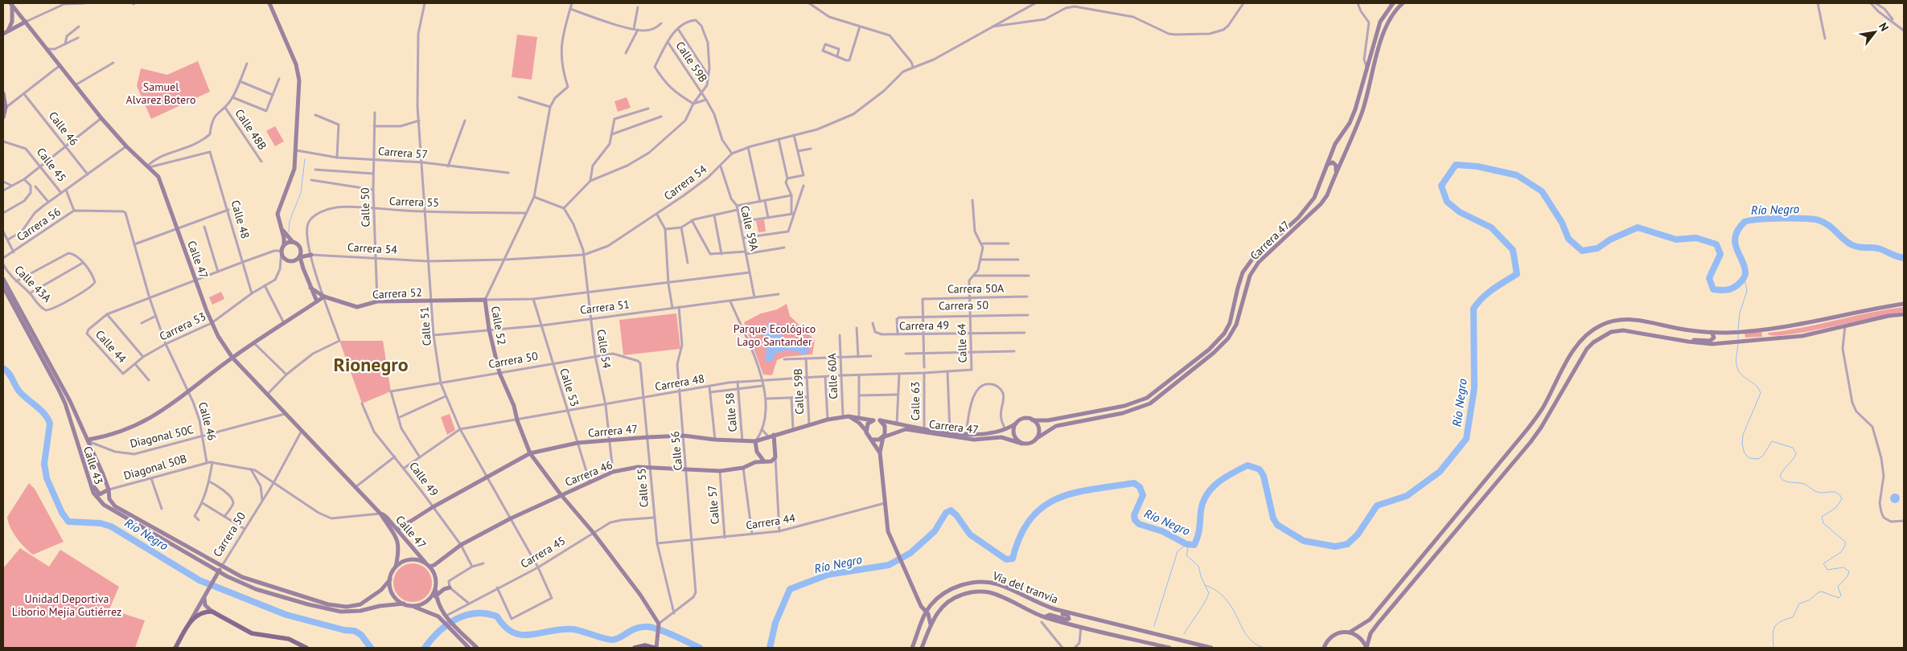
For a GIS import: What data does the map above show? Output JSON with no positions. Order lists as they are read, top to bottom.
{
  "streets": {
    "main road": ["Carrera 50"],
    "street": [
      "Calle 59B",
      "Calle 46",
      "Calle 48B",
      "Carrera 57",
      "Calle 45",
      "Carrera 54",
      "Carrera 55",
      "Calle 50",
      "Calle 48",
      "Carrera 56",
      "Calle 59A",
      "Carrera 47",
      "Calle 47",
      "Calle 43A",
      "Carrera 50A",
      "Carrera 52",
      "Carrera 51",
      "Calle 52",
      "Carrera 49",
      "Carrera 53",
      "Calle 51",
      "Calle 64",
      "Calle 44",
      "Calle 54",
      "Calle 60A",
      "Carrera 48",
      "Calle 53",
      "Calle 63",
      "Calle 58",
      "Diagonal 50C",
      "Calle 56",
      "Calle 43",
      "Diagonal 50B",
      "Carrera 46",
      "Calle 49",
      "Calle 55",
      "Calle 57",
      "Carrera 44",
      "Carrera 45",
      "Vía del tranvía"
    ]
  },
  "crossings": [
    ["Calle 59B", "Carrera 54"],
    ["Calle 59B", "Carrera 47"],
    ["Calle 59B", "Carrera 48"],
    ["Calle 46", "Carrera 56"],
    ["Calle 46", "Carrera 53"],
    ["Calle 46", "Diagonal 50C"],
    ["Calle 46", "Diagonal 50B"],
    ["Calle 48B", "Calle 48"],
    ["Calle 48B", "Calle 47"],
    ["Carrera 57", "Calle 50"],
    ["Carrera 57", "Calle 51"],
    ["Calle 45", "Carrera 56"],
    ["Carrera 54", "Carrera 55"],
    ["Carrera 54", "Calle 50"],
    ["Carrera 54", "Calle 59A"],
    ["Carrera 54", "Calle 52"],
    ["Carrera 54", "Carrera 53"],
    ["Carrera 54", "Calle 51"],
    ["Carrera 54", "Calle 54"],
    ["Carrera 55", "Calle 50"],
    ["Carrera 55", "Calle 52"],
    ["Carrera 55", "Calle 51"],
    ["Calle 50", "Carrera 52"],
    ["Calle 48", "Calle 47"],
    ["Calle 48", "Carrera 53"],
    ["Calle 59A", "Carrera 52"],
    ["Calle 59A", "Carrera 51"],
    ["Carrera 47", "Calle 47"],
    ["Carrera 47", "Calle 52"],
    ["Carrera 47", "Calle 51"],
    ["Carrera 47", "Calle 54"],
    ["Carrera 47", "Calle 60A"],
    ["Carrera 47", "Calle 53"],
    ["Carrera 47", "Calle 63"],
    ["Carrera 47", "Calle 58"],
    ["Carrera 47", "Calle 56"],
    ["Carrera 47", "Calle 49"],
    ["Carrera 47", "Calle 55"],
    ["Calle 47", "Carrera 50"],
    ["Calle 47", "Carrera 53"],
    ["Calle 47", "Diagonal 50C"],
    ["Calle 47", "Calle 43"],
    ["Calle 47", "Carrera 46"],
    ["Carrera 50A", "Calle 64"],
    ["Carrera 50A", "Calle 63"],
    ["Carrera 52", "Calle 52"],
    ["Carrera 52", "Calle 51"],
    ["Carrera 52", "Calle 54"],
    ["Carrera 52", "Calle 53"],
    ["Carrera 50", "Calle 52"],
    ["Carrera 50", "Carrera 49"],
    ["Carrera 50", "Calle 51"],
    ["Carrera 50", "Calle 64"],
    ["Carrera 50", "Calle 54"],
    ["Carrera 50", "Calle 53"],
    ["Carrera 50", "Calle 63"],
    ["Carrera 50", "Calle 43"],
    ["Carrera 50", "Calle 55"],
    ["Carrera 51", "Calle 52"],
    ["Carrera 51", "Calle 51"],
    ["Carrera 51", "Calle 54"],
    ["Carrera 51", "Calle 53"],
    ["Carrera 51", "Calle 56"],
    ["Calle 52", "Carrera 48"],
    ["Calle 52", "Carrera 46"],
    ["Calle 52", "Carrera 45"],
    ["Carrera 49", "Calle 64"],
    ["Carrera 49", "Calle 63"],
    ["Carrera 53", "Calle 44"],
    ["Calle 51", "Carrera 48"],
    ["Calle 51", "Carrera 46"],
    ["Calle 51", "Carrera 45"],
    ["Calle 64", "Carrera 48"],
    ["Calle 54", "Carrera 48"],
    ["Calle 54", "Carrera 46"],
    ["Calle 60A", "Carrera 48"],
    ["Carrera 48", "Calle 53"],
    ["Carrera 48", "Calle 63"],
    ["Carrera 48", "Calle 58"],
    ["Carrera 48", "Calle 56"],
    ["Carrera 48", "Calle 49"],
    ["Carrera 48", "Calle 55"],
    ["Calle 53", "Carrera 46"],
    ["Diagonal 50C", "Calle 43"],
    ["Calle 56", "Carrera 46"],
    ["Calle 56", "Calle 55"],
    ["Calle 56", "Carrera 44"],
    ["Calle 43", "Diagonal 50B"],
    ["Calle 43", "Carrera 46"],
    ["Carrera 46", "Calle 49"],
    ["Carrera 46", "Calle 55"],
    ["Carrera 46", "Calle 57"],
    ["Calle 55", "Carrera 44"],
    ["Calle 55", "Carrera 45"],
    ["Calle 57", "Carrera 44"]
  ],
  "districts": ["Rionegro"],
  "water": ["Río Negro"],
  "parks": ["Samuel Alvarez Botero", "Parque Ecológico Lago Santander", "Unidad Deportiva Liborio Mejía Gutiérrez"],
  "north": "top right"
}
